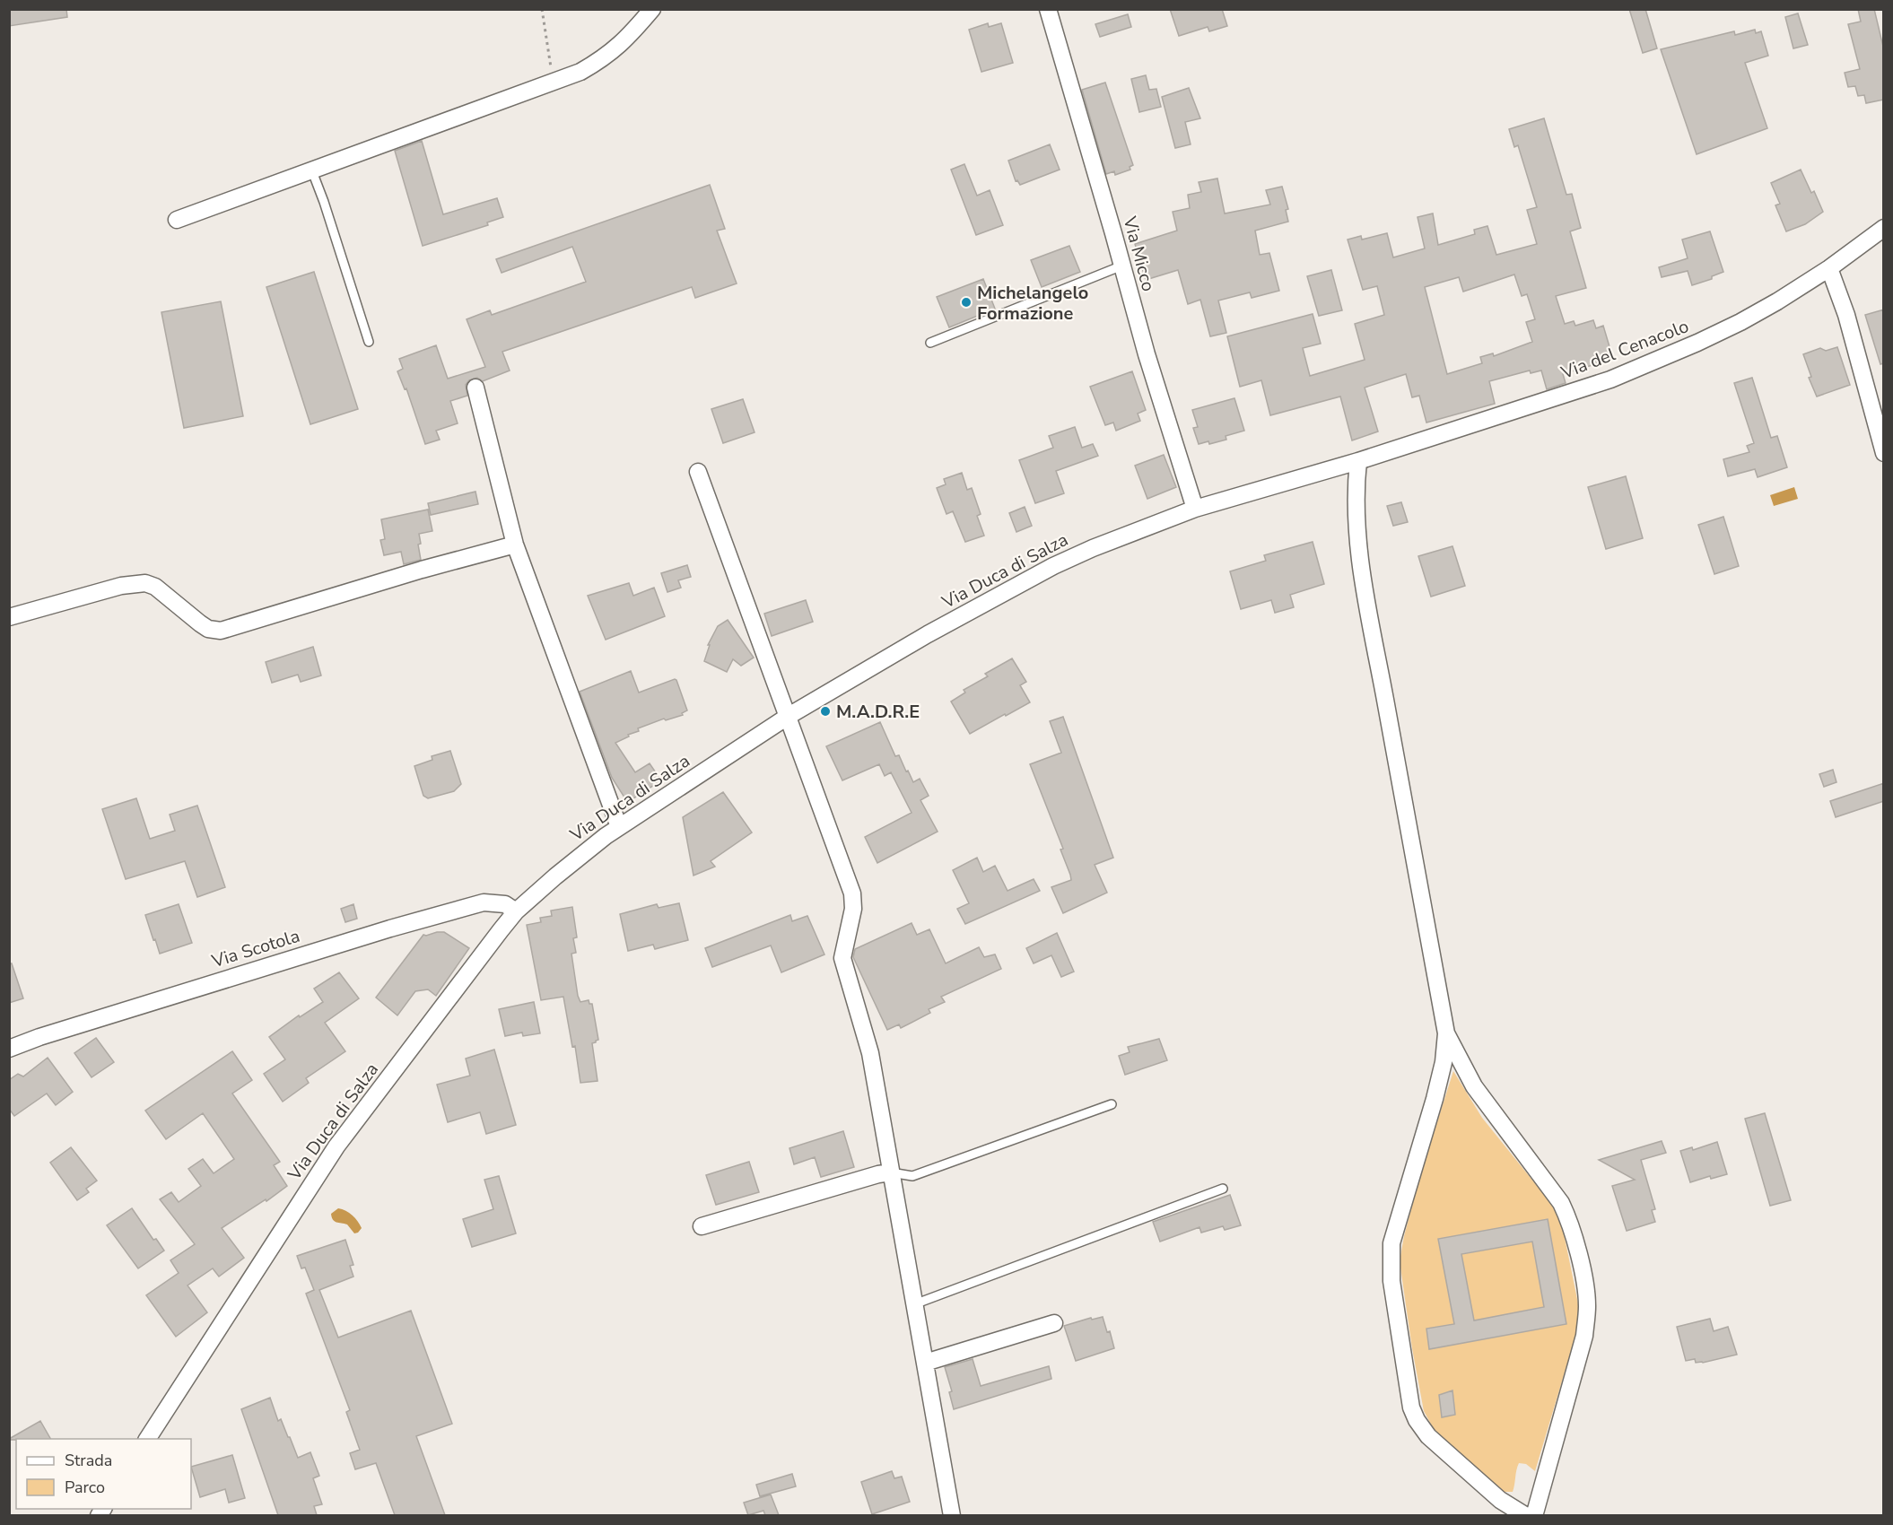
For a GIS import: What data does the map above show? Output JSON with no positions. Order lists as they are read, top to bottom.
{
  "streets": {
    "street": [
      "Via Micco",
      "Via del Cenacolo",
      "Via Duca di Salza",
      "Via Scotola"
    ]
  },
  "crossings": [
    ["Via Micco", "Via Duca di Salza"],
    ["Via del Cenacolo", "Via Duca di Salza"],
    ["Via Duca di Salza", "Via Scotola"]
  ],
  "places": ["Michelangelo Formazione", "M.A.D.R.E"],
  "legend": ["Strada", "Parco"]
}
